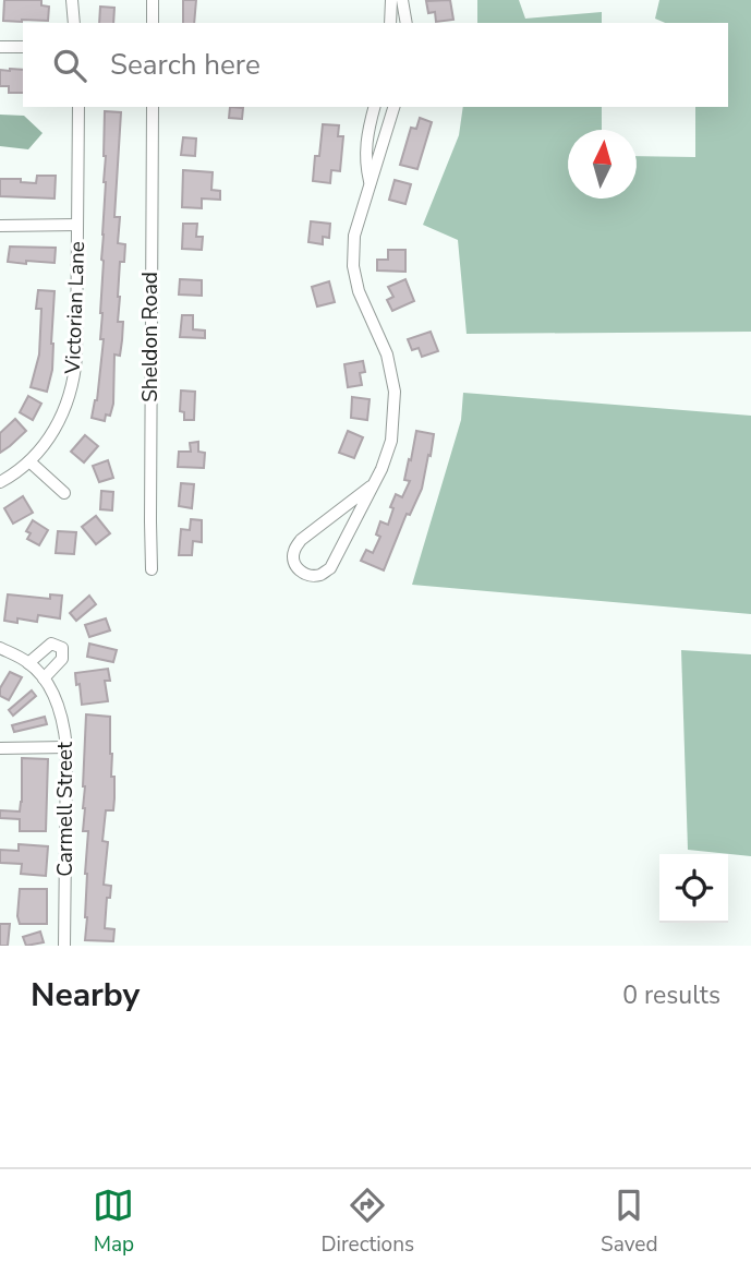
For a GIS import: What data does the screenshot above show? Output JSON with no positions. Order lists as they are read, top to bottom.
{
  "streets": {
    "street": ["Victorian Lane", "Sheldon Road", "Carmell Street"]
  },
  "north": "top",
  "page": {
    "search": "Search here",
    "heading": ["Nearby", "0 results"],
    "nav": ["Map", "Directions", "Saved"]
  }
}
